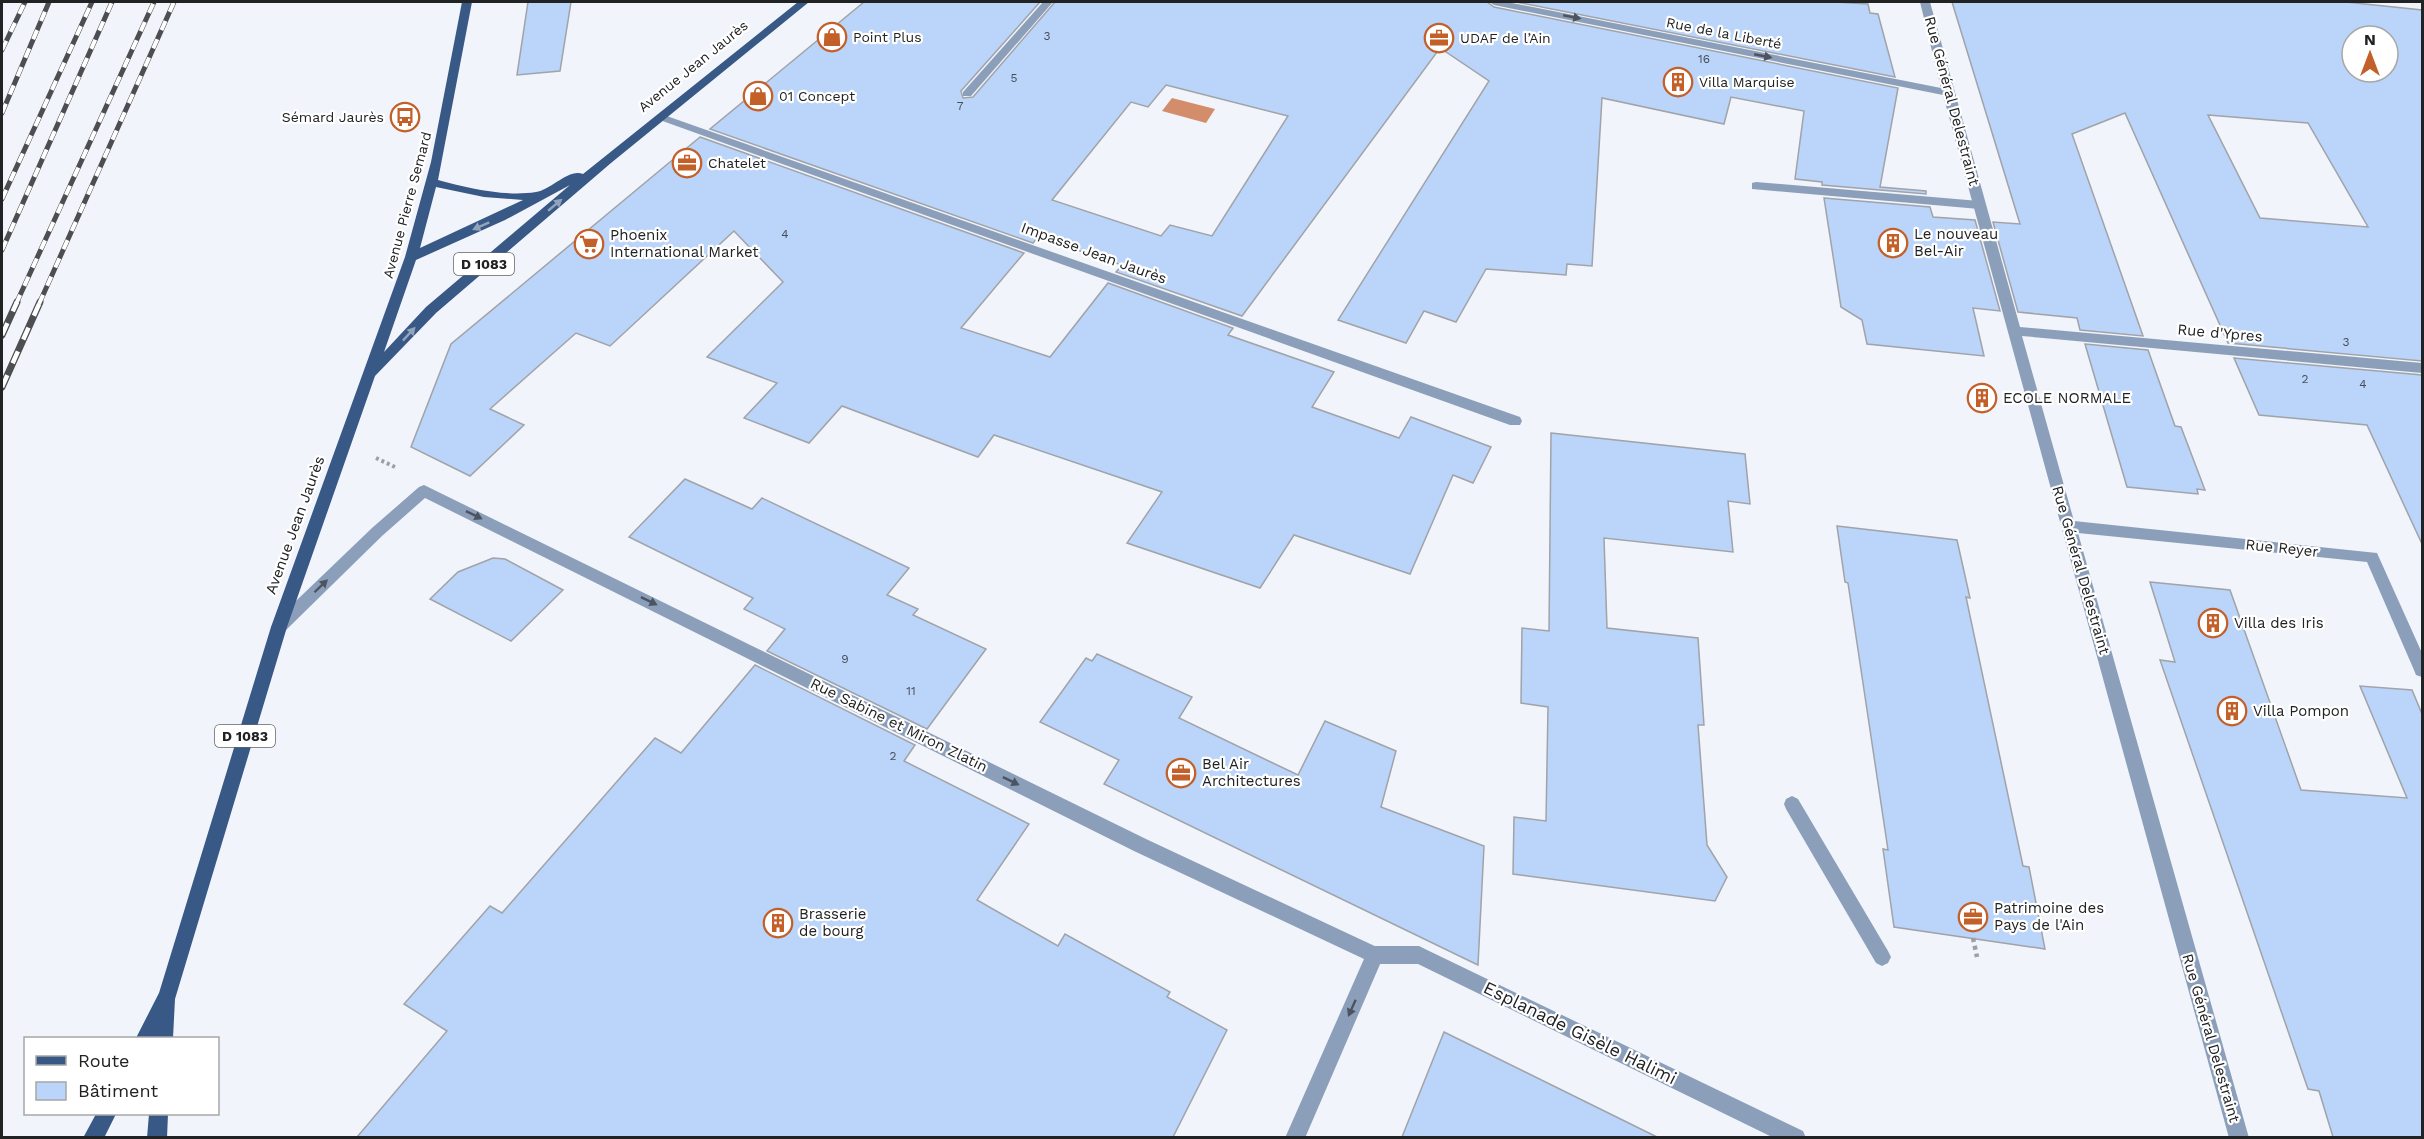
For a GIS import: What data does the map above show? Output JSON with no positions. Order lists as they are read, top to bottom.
{
  "streets": {
    "main road": ["Avenue Jean Jaurès", "Avenue Pierre Semard", "D 1083"],
    "street": [
      "Rue de la Liberté",
      "Rue Général Delestraint",
      "Impasse Jean Jaurès",
      "Rue d'Ypres",
      "Rue Reyer",
      "Rue Sabine et Miron Zlatin",
      "Esplanade Gisèle Halimi"
    ]
  },
  "crossings": [
    ["Rue de la Liberté", "Rue Général Delestraint"],
    ["Avenue Jean Jaurès", "Avenue Pierre Semard"],
    ["Avenue Jean Jaurès", "Impasse Jean Jaurès"],
    ["Avenue Jean Jaurès", "Rue Sabine et Miron Zlatin"],
    ["Rue Général Delestraint", "Rue d'Ypres"],
    ["Rue Général Delestraint", "Rue Reyer"],
    ["Rue Sabine et Miron Zlatin", "Esplanade Gisèle Halimi"]
  ],
  "one_way": ["Rue Sabine et Miron Zlatin"],
  "places": {
    "shop": ["Point Plus", "01 Concept"],
    "office": [
      "UDAF de l’Ain",
      "Chatelet",
      "Bel Air Architectures",
      "Patrimoine des Pays de l'Ain"
    ],
    "building": [
      "Villa Marquise",
      "Le nouveau Bel-Air",
      "ECOLE NORMALE",
      "Villa des Iris",
      "Villa Pompon",
      "Brasserie de bourg"
    ],
    "bus stop": ["Sémard Jaurès"],
    "supermarket": ["Phoenix International Market"]
  },
  "house_numbers": [
    "3",
    "16",
    "5",
    "7",
    "4",
    "3",
    "2",
    "4",
    "9",
    "11",
    "2"
  ],
  "legend": ["Route", "Bâtiment"],
  "north": "top"
}
